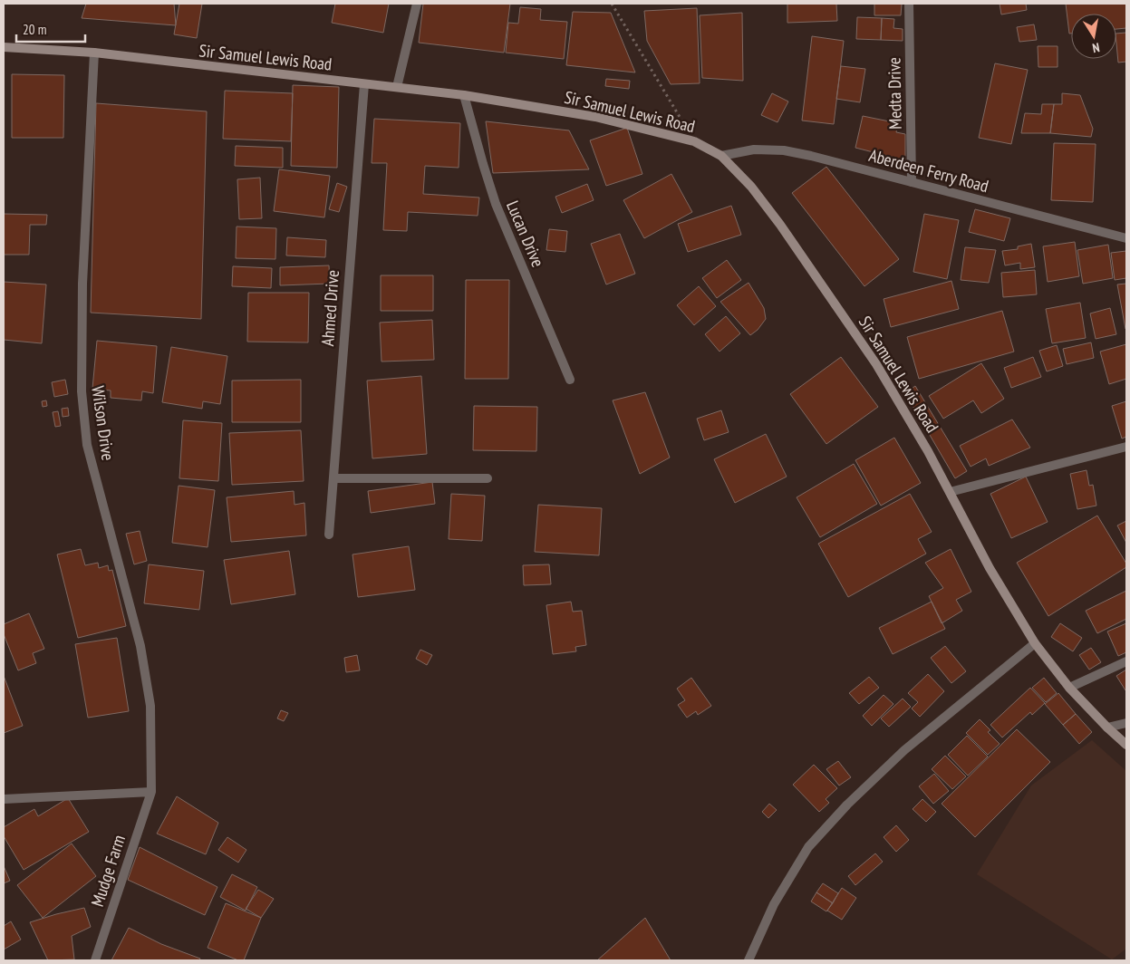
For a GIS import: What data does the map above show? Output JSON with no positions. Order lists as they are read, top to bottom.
{
  "streets": {
    "main road": ["Sir Samuel Lewis Road"],
    "street": [
      "Medta Drive",
      "Aberdeen Ferry Road",
      "Lucan Drive",
      "Ahmed Drive",
      "Wilson Drive",
      "Mudge Farm"
    ]
  },
  "crossings": [
    ["Sir Samuel Lewis Road", "Aberdeen Ferry Road"],
    ["Sir Samuel Lewis Road", "Lucan Drive"],
    ["Sir Samuel Lewis Road", "Ahmed Drive"],
    ["Sir Samuel Lewis Road", "Wilson Drive"],
    ["Medta Drive", "Aberdeen Ferry Road"],
    ["Wilson Drive", "Mudge Farm"]
  ],
  "scale_bar": "20 m",
  "north": "bottom"
}
